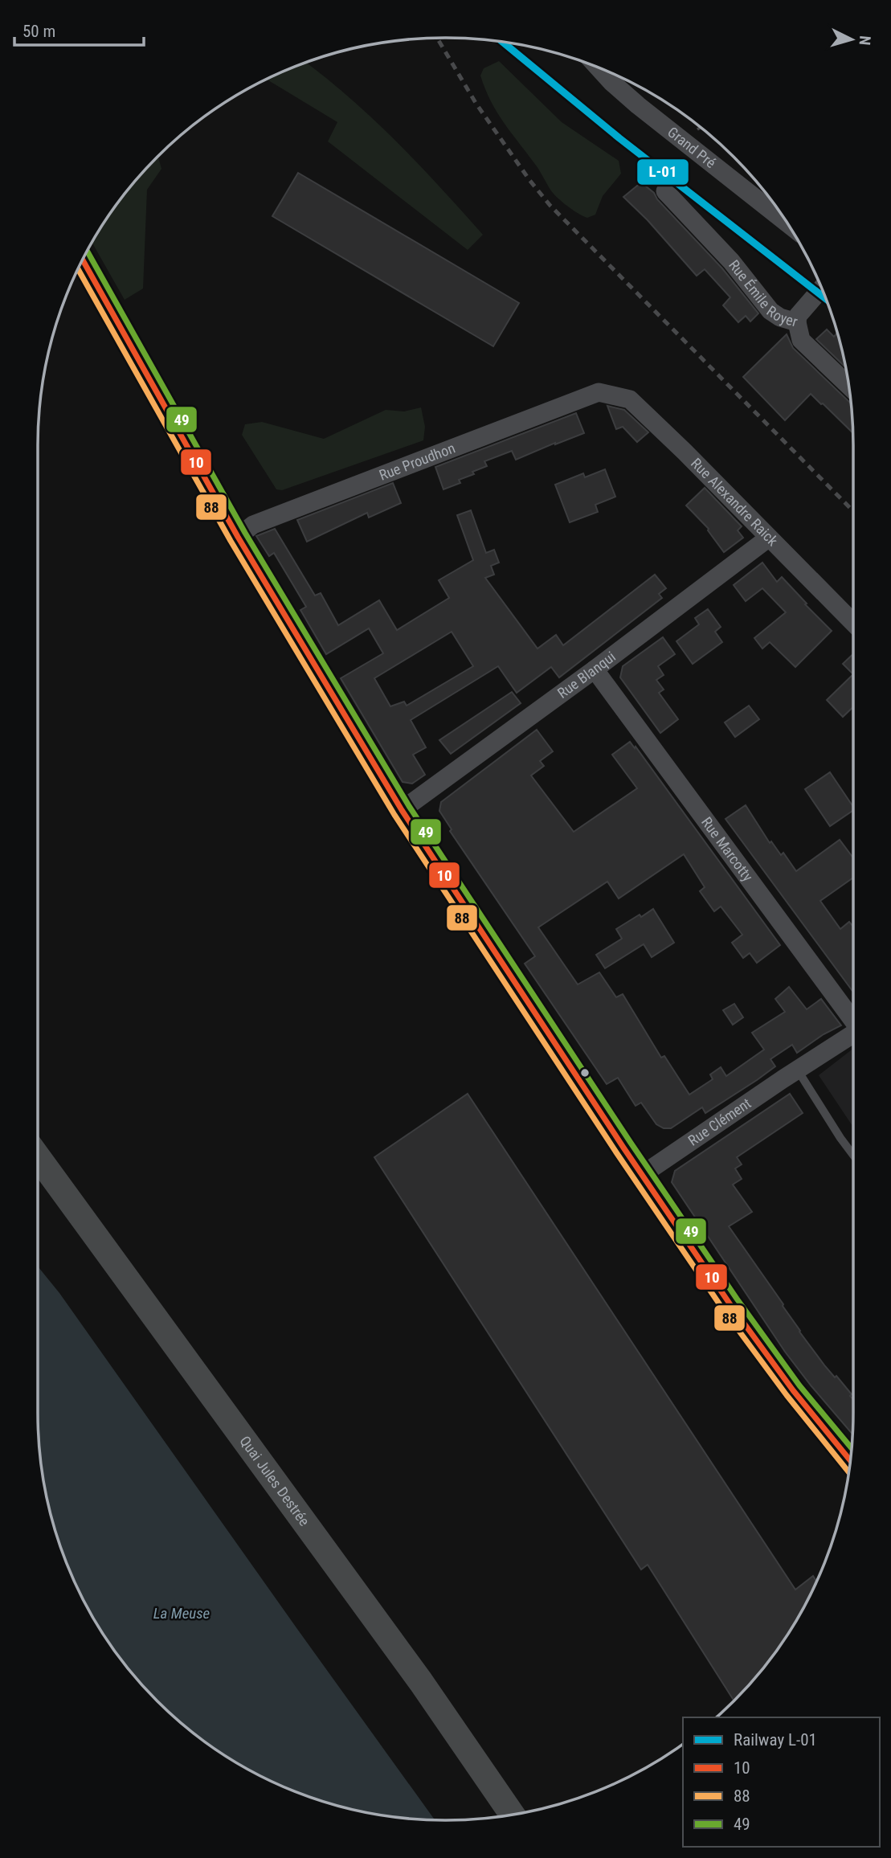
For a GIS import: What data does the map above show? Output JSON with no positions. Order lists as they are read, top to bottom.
{
  "streets": {
    "main road": ["Quai Jules Destrée"],
    "street": [
      "Grand Pré",
      "Rue Émile Royer",
      "Rue Proudhon",
      "Rue Alexandre Raick",
      "Rue Blanqui",
      "Rue Marcotty",
      "Rue Clément"
    ]
  },
  "crossings": [
    ["Rue Proudhon", "Rue Alexandre Raick"],
    ["Rue Alexandre Raick", "Rue Blanqui"],
    ["Rue Blanqui", "Rue Marcotty"]
  ],
  "water": ["La Meuse"],
  "lines": [
    "rail line L-01",
    "transit line 49",
    "transit line 10",
    "transit line 88"
  ],
  "legend": [
    "Railway L-01",
    "10",
    "88",
    "49"
  ],
  "scale_bar": "50 m",
  "north": "right"
}
